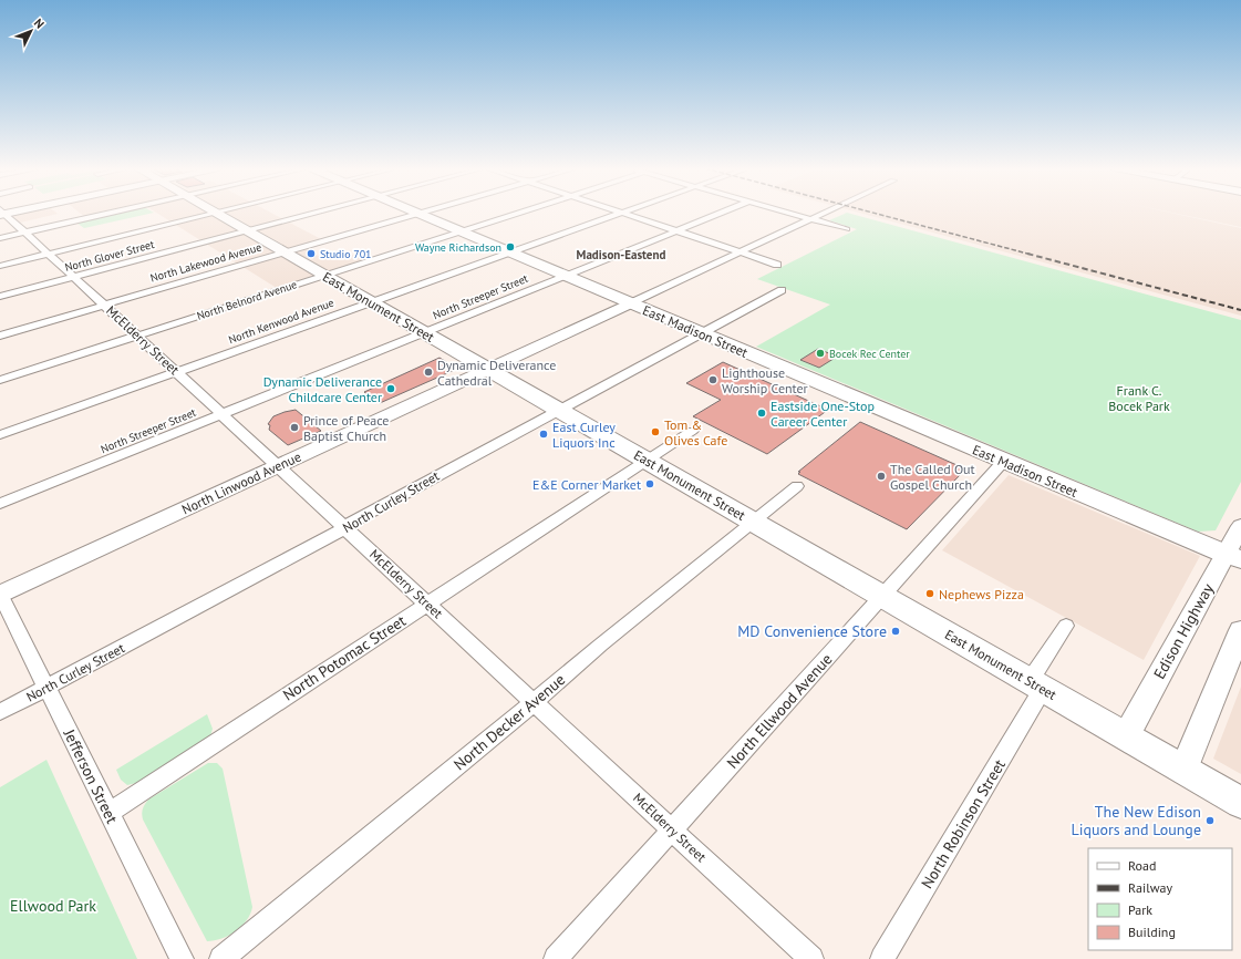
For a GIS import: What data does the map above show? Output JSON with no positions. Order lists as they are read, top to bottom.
{
  "streets": {
    "main road": ["East Monument Street", "East Madison Street"],
    "street": [
      "North Glover Street",
      "North Lakewood Avenue",
      "North Streeper Street",
      "North Belnord Avenue",
      "North Kenwood Avenue",
      "McElderry Street",
      "North Linwood Avenue",
      "North Curley Street",
      "Edison Highway",
      "North Potomac Street",
      "North Ellwood Avenue",
      "North Decker Avenue",
      "Jefferson Street",
      "North Robinson Street"
    ]
  },
  "crossings": [
    ["North Glover Street", "East Monument Street"],
    ["North Glover Street", "McElderry Street"],
    ["North Lakewood Avenue", "East Monument Street"],
    ["North Lakewood Avenue", "McElderry Street"],
    ["North Streeper Street", "East Monument Street"],
    ["North Streeper Street", "East Madison Street"],
    ["North Streeper Street", "McElderry Street"],
    ["North Belnord Avenue", "East Monument Street"],
    ["North Belnord Avenue", "East Madison Street"],
    ["North Belnord Avenue", "McElderry Street"],
    ["East Monument Street", "North Kenwood Avenue"],
    ["East Monument Street", "North Linwood Avenue"],
    ["East Monument Street", "North Curley Street"],
    ["East Monument Street", "Edison Highway"],
    ["East Monument Street", "North Potomac Street"],
    ["East Monument Street", "North Ellwood Avenue"],
    ["East Monument Street", "North Decker Avenue"],
    ["East Monument Street", "North Robinson Street"],
    ["North Kenwood Avenue", "East Madison Street"],
    ["North Kenwood Avenue", "McElderry Street"],
    ["East Madison Street", "North Linwood Avenue"],
    ["East Madison Street", "North Curley Street"],
    ["East Madison Street", "Edison Highway"],
    ["East Madison Street", "North Ellwood Avenue"],
    ["McElderry Street", "North Linwood Avenue"],
    ["McElderry Street", "North Curley Street"],
    ["McElderry Street", "North Potomac Street"],
    ["McElderry Street", "North Ellwood Avenue"],
    ["McElderry Street", "North Decker Avenue"],
    ["North Linwood Avenue", "Jefferson Street"],
    ["North Curley Street", "Jefferson Street"],
    ["North Potomac Street", "Jefferson Street"]
  ],
  "districts": ["Madison-Eastend"],
  "parks": ["Frank C. Bocek Park", "Ellwood Park"],
  "places": [
    "Wayne Richardson",
    "Studio 701",
    "Bocek Rec Center",
    "Dynamic Deliverance Cathedral",
    "Lighthouse Worship Center",
    "Dynamic Deliverance Childcare Center",
    "Eastside One-Stop Career Center",
    "Prince of Peace Baptist Church",
    "Tom & Olives Cafe",
    "East Curley Liquors Inc",
    "The Called Out Gospel Church",
    "E&E Corner Market",
    "Nephews Pizza",
    "MD Convenience Store",
    "The New Edison Liquors and Lounge"
  ],
  "legend": [
    "Road",
    "Railway",
    "Park",
    "Building"
  ],
  "north": "top right"
}
